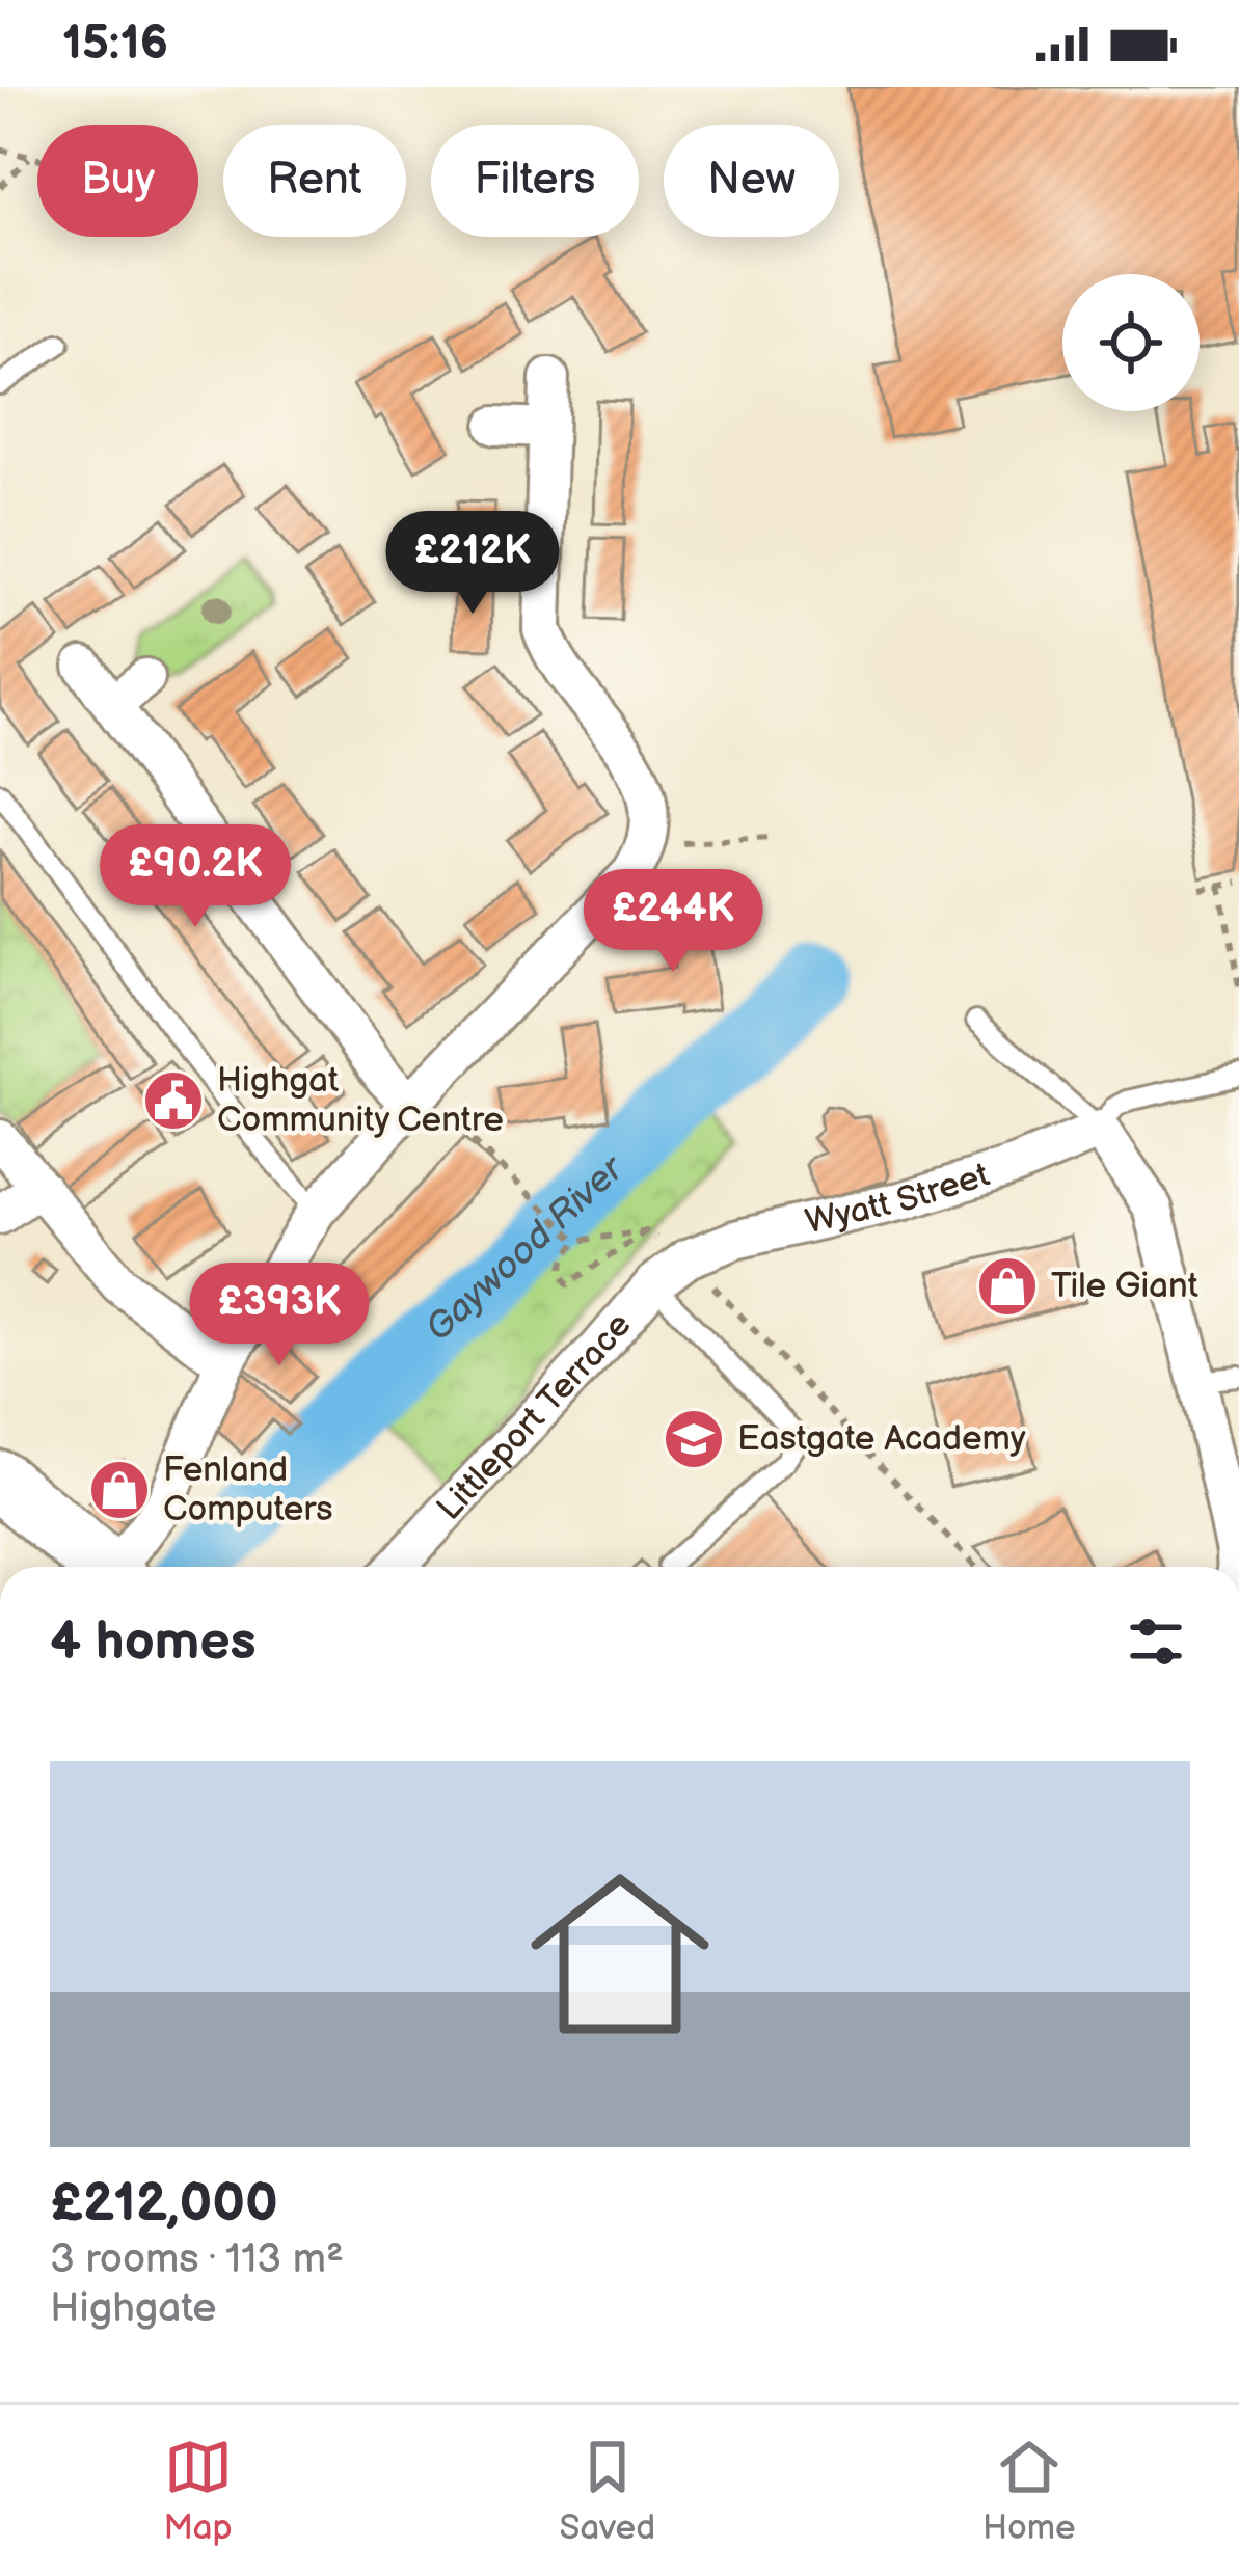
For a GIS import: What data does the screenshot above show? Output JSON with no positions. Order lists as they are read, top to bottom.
{
  "streets": {
    "street": ["Wyatt Street", "Littleport Terrace"]
  },
  "crossings": [
    ["Wyatt Street", "Littleport Terrace"]
  ],
  "water": ["Gaywood River"],
  "places": {
    "public building": ["Highgat Community Centre"],
    "shop": ["Tile Giant", "Fenland Computers"],
    "school or university": ["Eastgate Academy"]
  },
  "page": {
    "status": "15:16",
    "chip": [
      "Buy",
      "Rent",
      "Filters",
      "New"
    ],
    "price": [
      "£212K",
      "£90.2K",
      "£244K",
      "£393K"
    ],
    "heading": "4 homes",
    "list": [
      {
        "name": "£212,000",
        "note": "3 rooms · 113 m² · Highgate"
      }
    ],
    "tabs": ["Map", "Saved", "Home"]
  }
}
